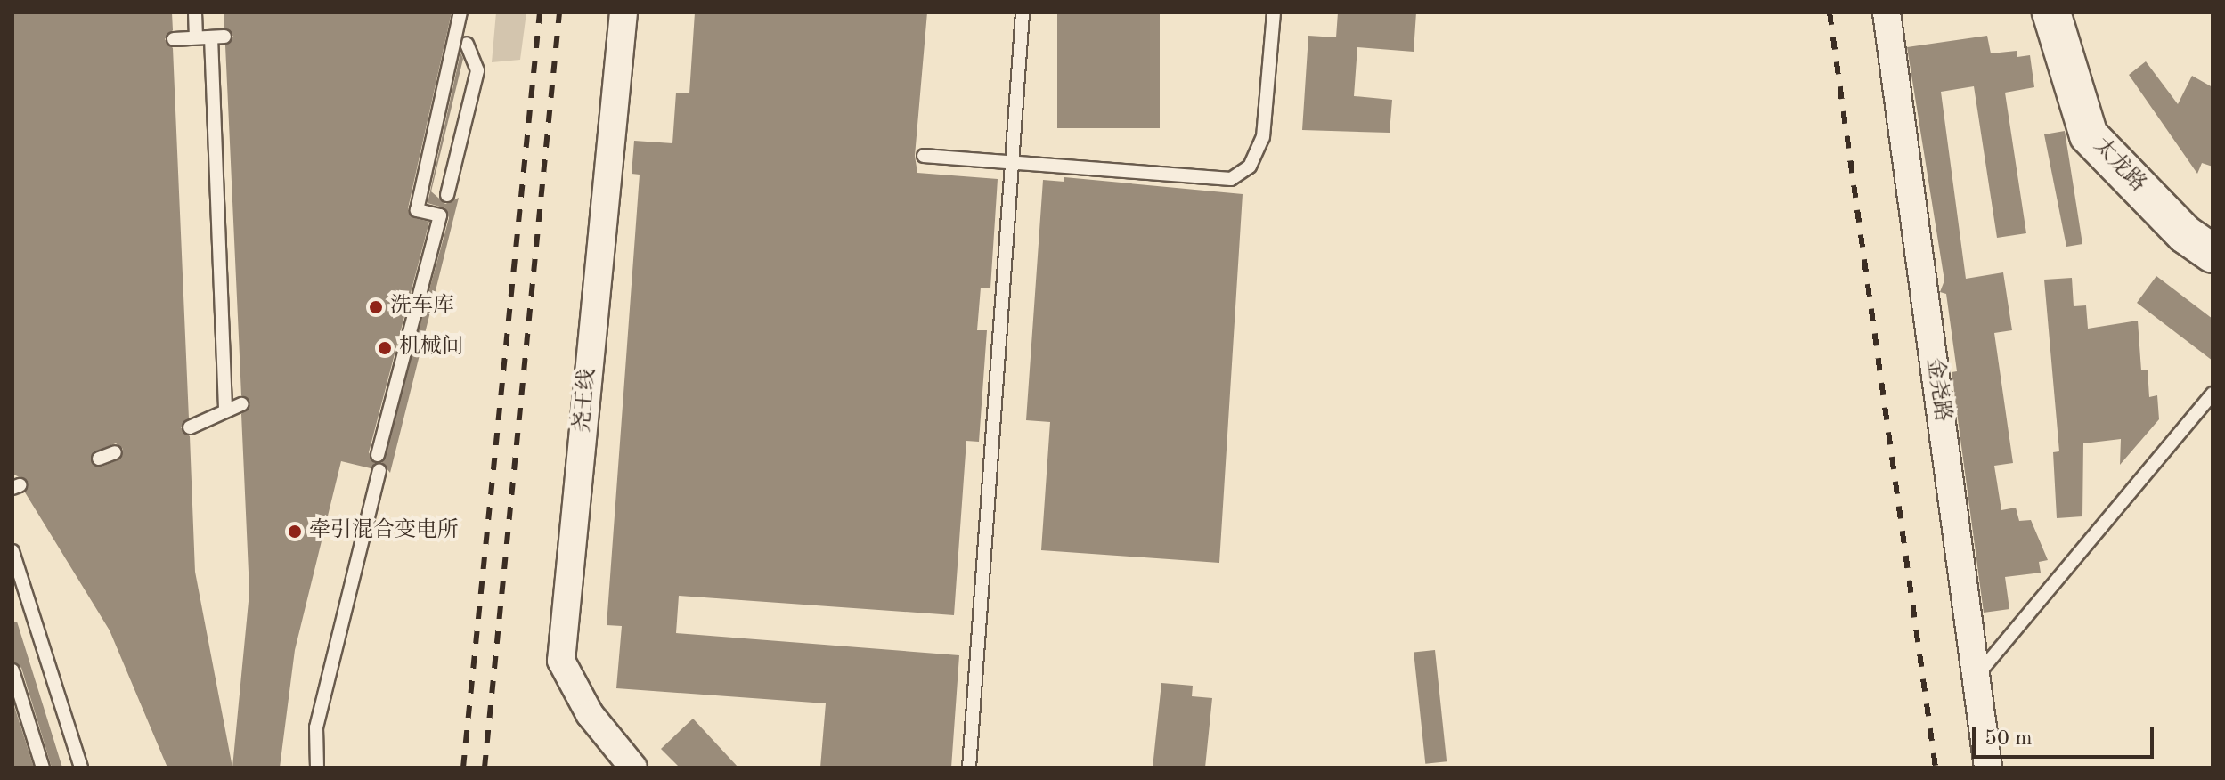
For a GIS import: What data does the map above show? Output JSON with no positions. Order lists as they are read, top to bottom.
{
  "streets": {
    "street": ["太龙路", "金尧路", "尧王线"]
  },
  "places": ["洗车库", "机械间", "牵引混合变电所"],
  "scale_bar": "50 m"
}
